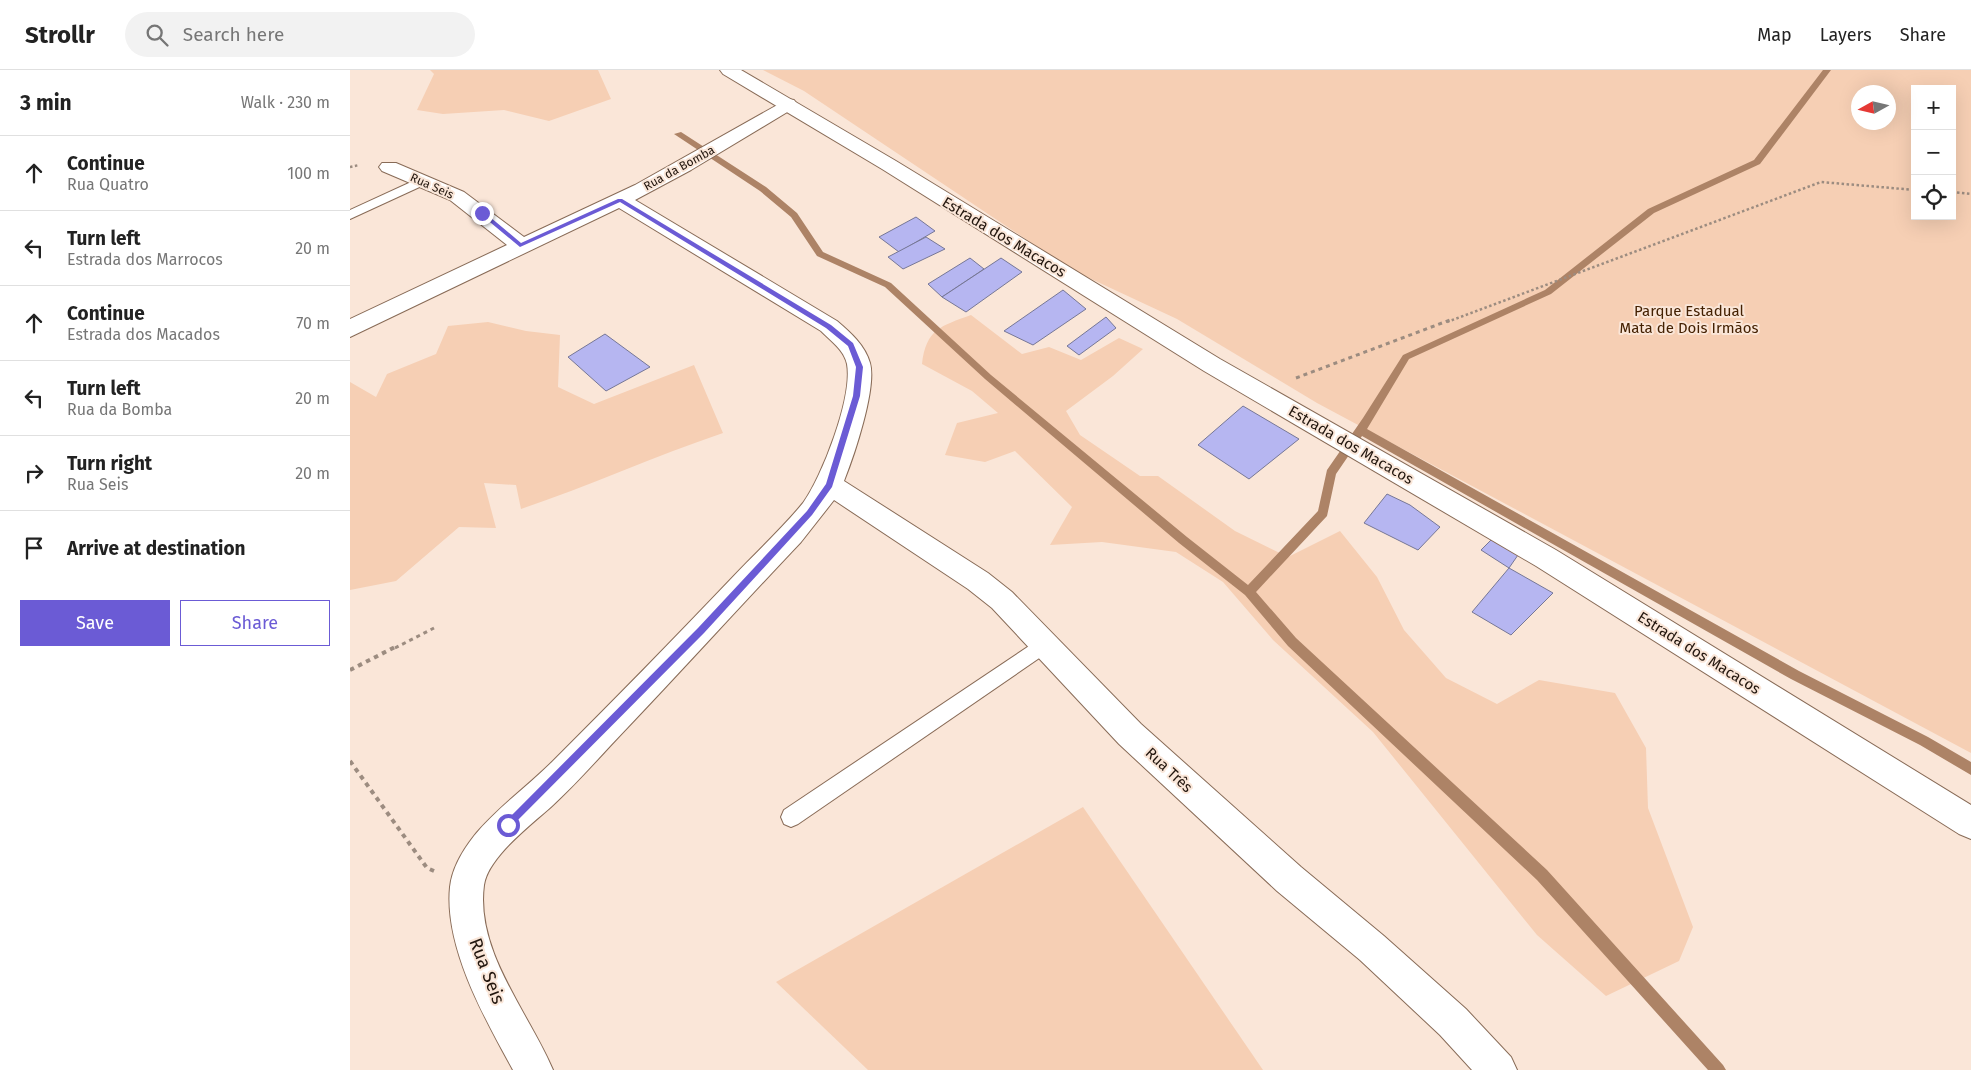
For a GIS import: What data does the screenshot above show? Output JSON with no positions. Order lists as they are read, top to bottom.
{
  "streets": {
    "street": [
      "Rua da Bomba",
      "Rua Seis",
      "Estrada dos Macacos",
      "Rua Três"
    ]
  },
  "crossings": [
    ["Rua da Bomba", "Rua Seis"],
    ["Rua da Bomba", "Estrada dos Macacos"]
  ],
  "parks": ["Parque Estadual Mata de Dois Irmãos"],
  "north": "left",
  "page": {
    "header": "Strollr",
    "search": "Search here",
    "nav": ["Map", "Layers", "Share"],
    "heading": ["3 min", "Walk · 230 m"],
    "map_buttons": ["+", "−"],
    "list": [
      ["Continue", "Rua Quatro", "100 m"],
      ["Turn left", "Estrada dos Marrocos", "20 m"],
      ["Continue", "Estrada dos Macados", "70 m"],
      ["Turn left", "Rua da Bomba", "20 m"],
      ["Turn right", "Rua Seis", "20 m"],
      "Arrive at destination"
    ],
    "buttons": ["Save", "Share"]
  }
}
